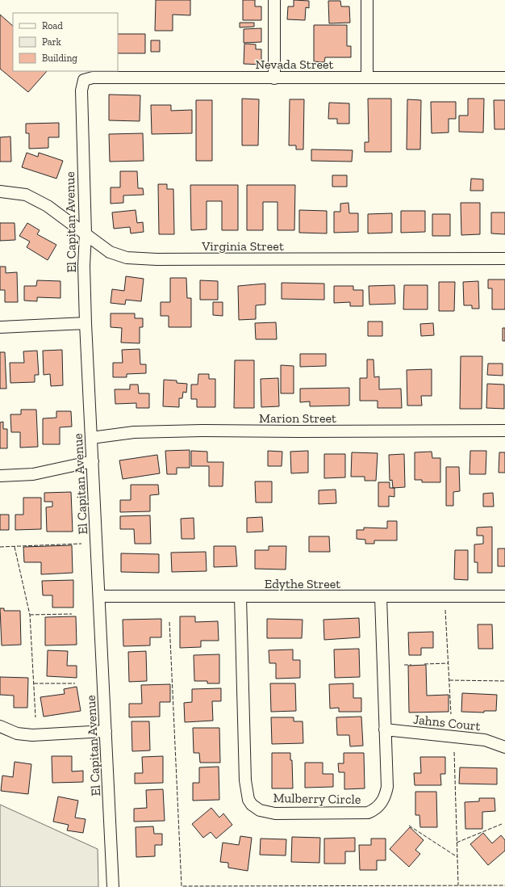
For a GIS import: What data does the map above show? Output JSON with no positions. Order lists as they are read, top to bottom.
{
  "streets": {
    "street": [
      "Nevada Street",
      "El Capitan Avenue",
      "Virginia Street",
      "Marion Street",
      "Edythe Street",
      "Jahns Court",
      "Mulberry Circle"
    ]
  },
  "crossings": [
    ["Nevada Street", "El Capitan Avenue"],
    ["El Capitan Avenue", "Virginia Street"],
    ["El Capitan Avenue", "Marion Street"],
    ["El Capitan Avenue", "Edythe Street"],
    ["Edythe Street", "Mulberry Circle"],
    ["Jahns Court", "Mulberry Circle"]
  ],
  "legend": ["Road", "Park", "Building"]
}
